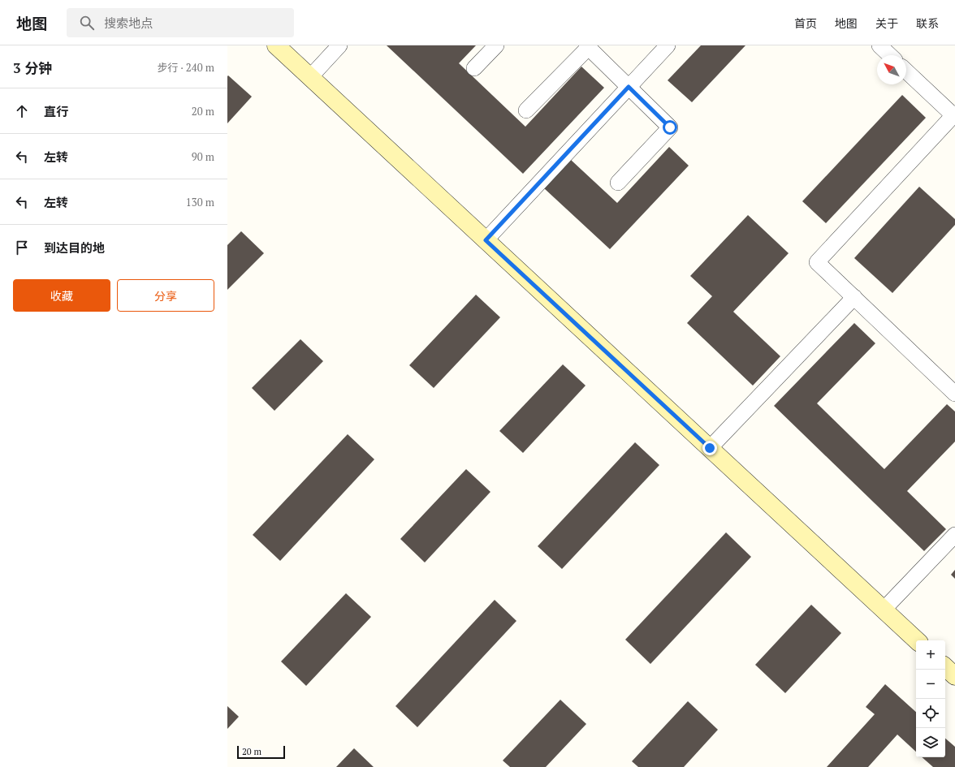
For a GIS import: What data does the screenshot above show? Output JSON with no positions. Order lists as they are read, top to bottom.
{
  "scale_bar": "20 m",
  "north": "top left",
  "page": {
    "header": "地图",
    "search": "搜索地点",
    "nav": [
      "首页",
      "地图",
      "关于",
      "联系"
    ],
    "heading": ["3 分钟", "步行 · 240 m"],
    "list": [
      ["直行", "20 m"],
      ["左转", "90 m"],
      ["左转", "130 m"],
      "到达目的地"
    ],
    "buttons": ["收藏", "分享"],
    "map_buttons": ["+", "−"],
    "scale": "20 m"
  }
}
